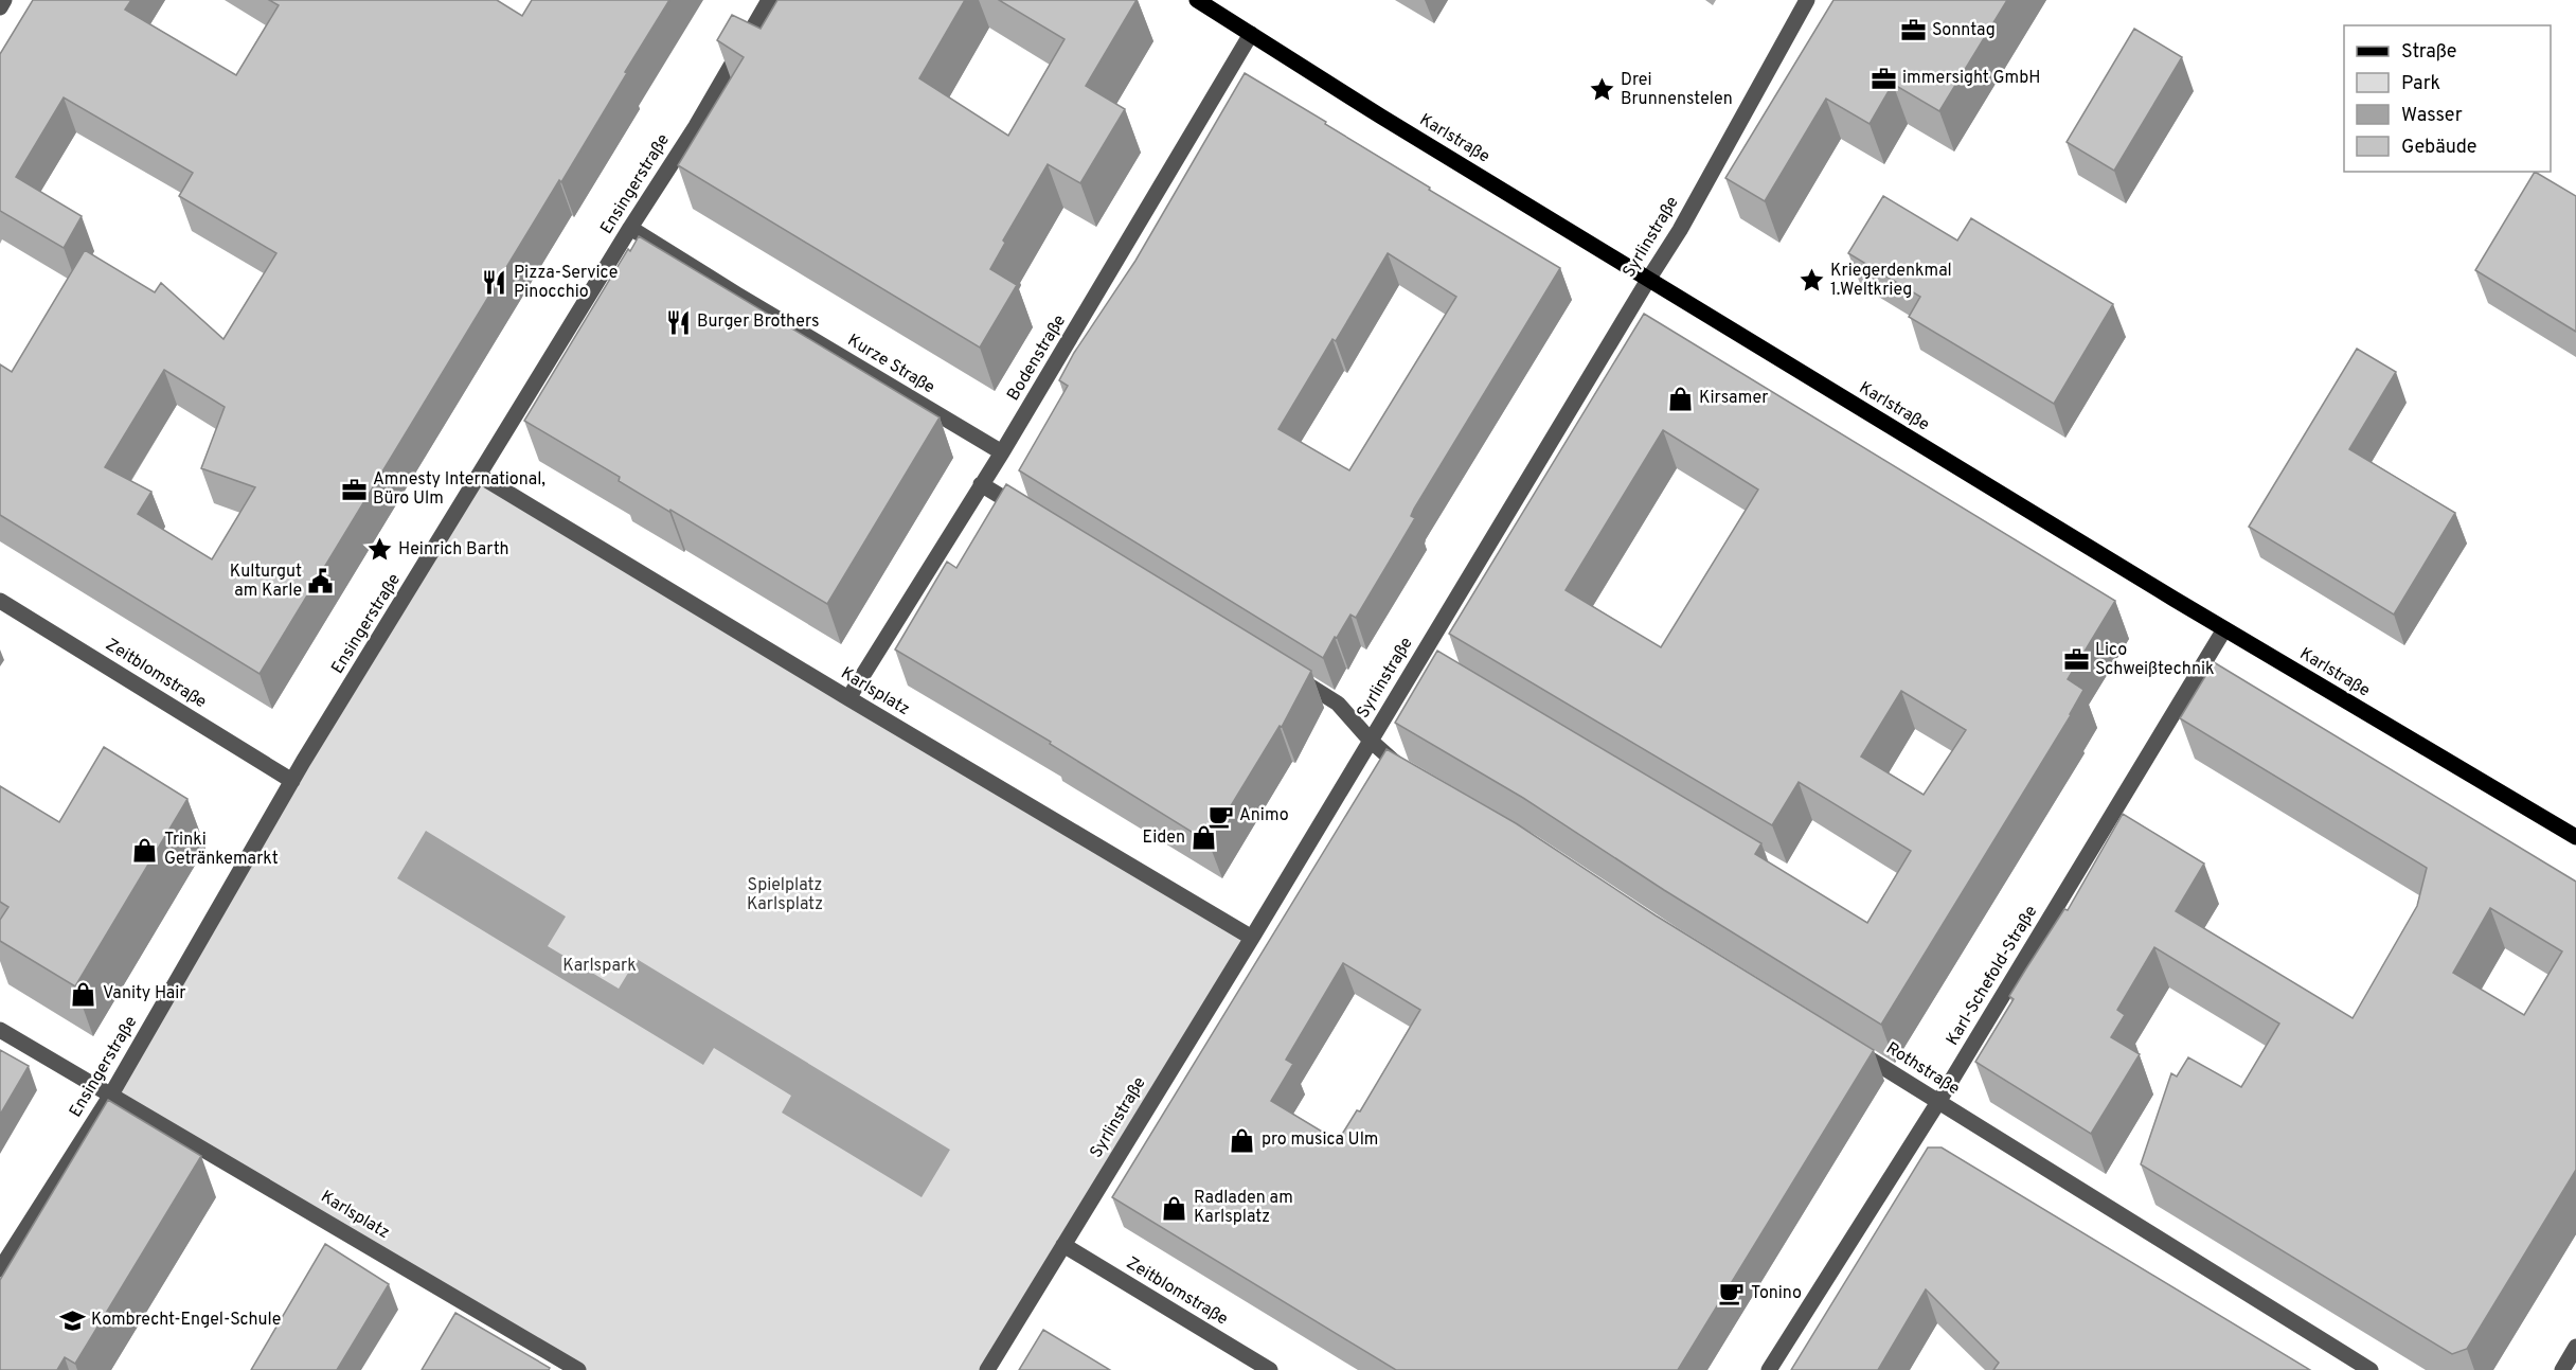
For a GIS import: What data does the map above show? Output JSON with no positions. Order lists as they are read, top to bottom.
{
  "streets": {
    "main road": ["Karlstraße"],
    "street": [
      "Ensingerstraße",
      "Syrlinstraße",
      "Bodenstraße",
      "Kurze Straße",
      "Zeitblomstraße",
      "Karlsplatz",
      "Karl-Schefold-Straße",
      "Rothstraße"
    ]
  },
  "crossings": [
    ["Karlstraße", "Syrlinstraße"],
    ["Karlstraße", "Bodenstraße"],
    ["Karlstraße", "Karl-Schefold-Straße"],
    ["Ensingerstraße", "Kurze Straße"],
    ["Ensingerstraße", "Zeitblomstraße"],
    ["Ensingerstraße", "Karlsplatz"],
    ["Syrlinstraße", "Zeitblomstraße"],
    ["Syrlinstraße", "Karlsplatz"],
    ["Bodenstraße", "Kurze Straße"],
    ["Bodenstraße", "Karlsplatz"],
    ["Karl-Schefold-Straße", "Rothstraße"]
  ],
  "parks": ["Spielplatz Karlsplatz", "Karlspark"],
  "places": {
    "office": [
      "Sonntag",
      "immersight GmbH",
      "Amnesty International, Büro Ulm",
      "Lico Schweißtechnik"
    ],
    "place": ["Drei Brunnenstelen", "Kriegerdenkmal 1.Weltkrieg", "Heinrich Barth"],
    "restaurant": ["Pizza-Service Pinocchio", "Burger Brothers"],
    "shop": [
      "Kirsamer",
      "Eiden",
      "Trinki Getränkemarkt",
      "Vanity Hair",
      "pro musica Ulm",
      "Radladen am Karlsplatz"
    ],
    "public building": ["Kulturgut am Karle"],
    "cafe": ["Animo", "Tonino"],
    "school or university": ["Kombrecht-Engel-Schule"]
  },
  "legend": [
    "Straße",
    "Park",
    "Wasser",
    "Gebäude"
  ]
}
